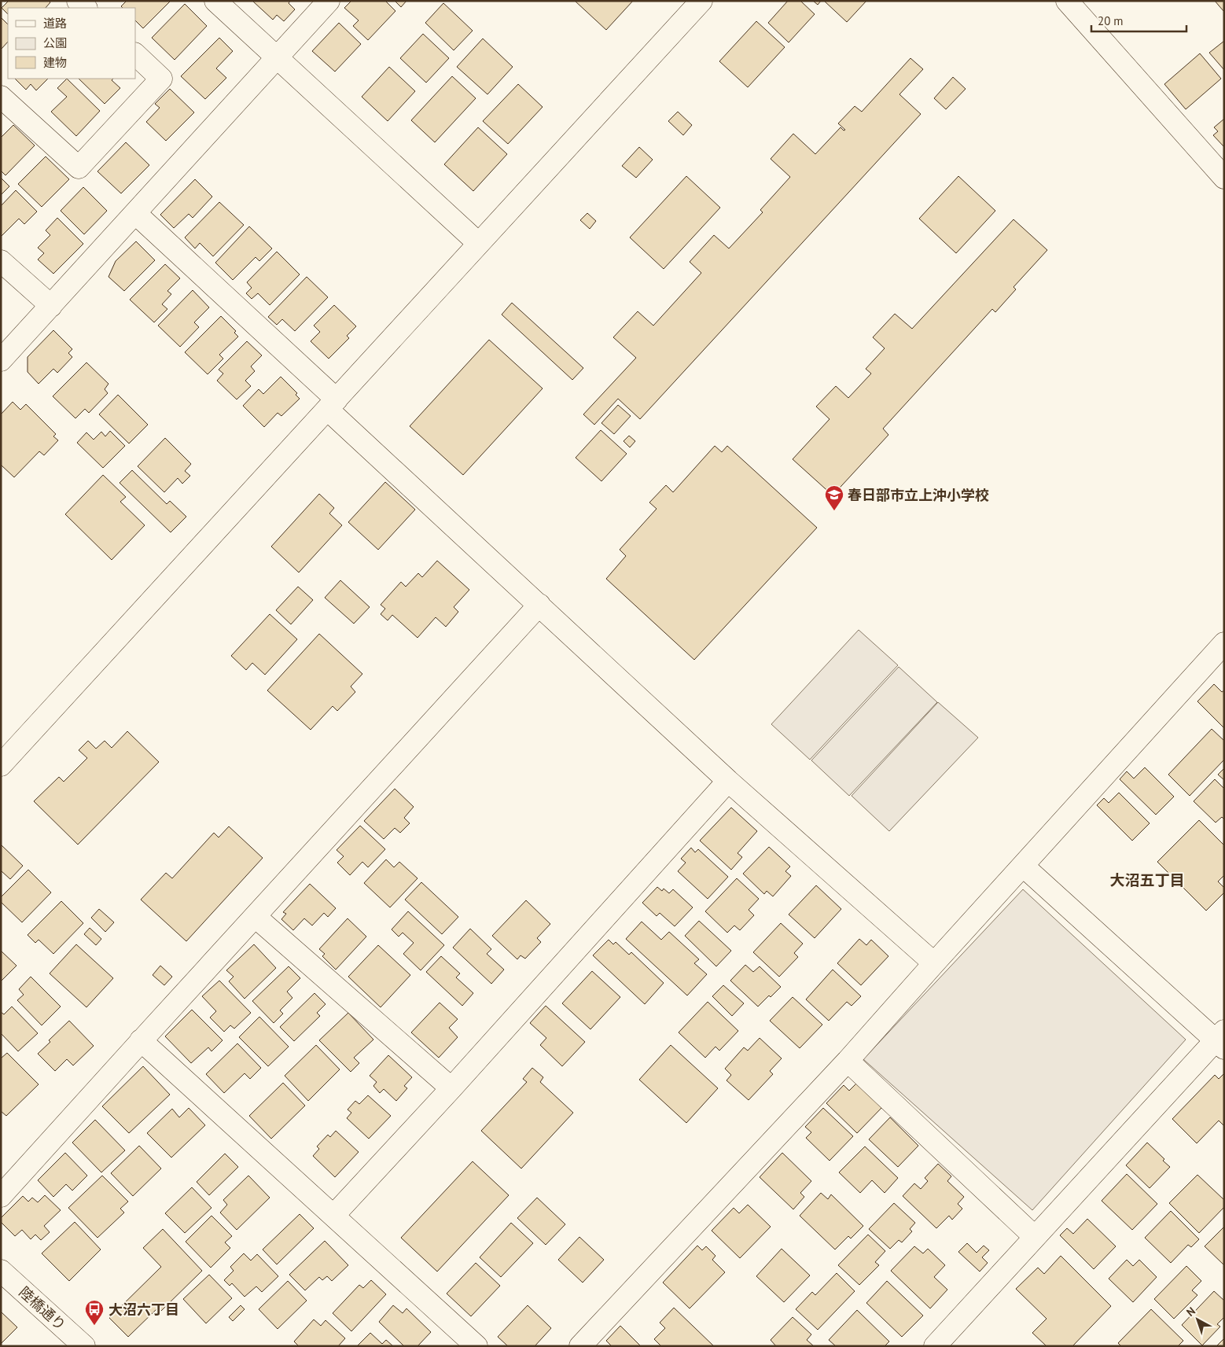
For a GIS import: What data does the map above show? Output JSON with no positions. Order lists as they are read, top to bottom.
{
  "streets": {
    "street": ["陸橋通り"]
  },
  "districts": ["大沼五丁目"],
  "places": {
    "school or university": ["春日部市立上沖小学校"],
    "bus stop": ["大沼六丁目"]
  },
  "legend": ["道路", "公園", "建物"],
  "scale_bar": "20 m",
  "north": "top left"
}
